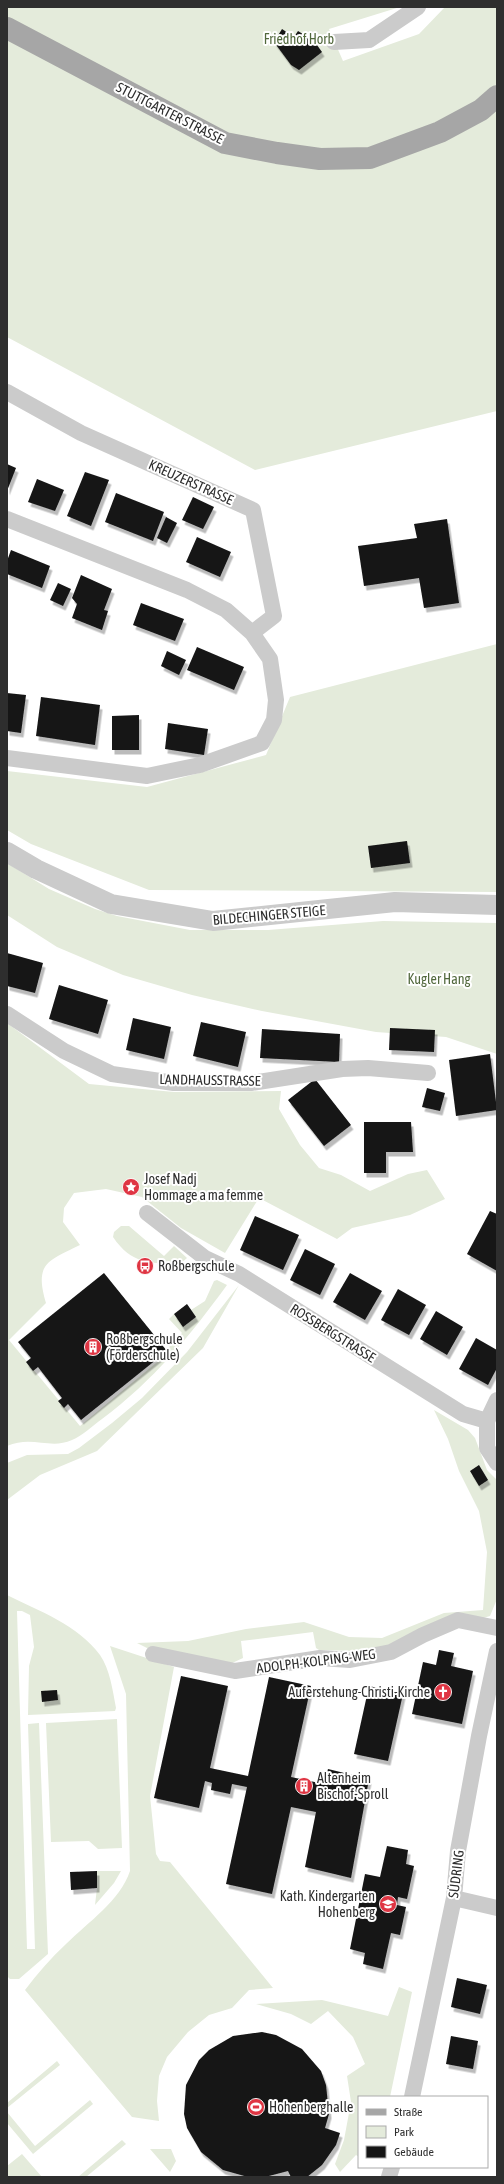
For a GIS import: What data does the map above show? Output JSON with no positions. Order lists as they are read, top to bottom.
{
  "streets": {
    "main road": ["STUTTGARTER STRASSE"],
    "street": [
      "KREUZERSTRASSE",
      "BILDECHINGER STEIGE",
      "LANDHAUSSTRASSE",
      "ROSSBERGSTRASSE",
      "ADOLPH-KOLPING-WEG",
      "SÜDRING"
    ]
  },
  "parks": ["Friedhof Horb", "Kugler Hang"],
  "places": {
    "place": ["Josef Nadj Hommage a ma femme"],
    "bus stop": ["Roßbergschule"],
    "building": ["Roßbergschule (Förderschule)", "Altenheim Bischof-Sproll"],
    "church": ["Auferstehung-Christi-Kirche"],
    "school or university": ["Kath. Kindergarten Hohenberg"],
    "sports": ["Hohenberghalle"]
  },
  "legend": ["Straße", "Park", "Gebäude"]
}
